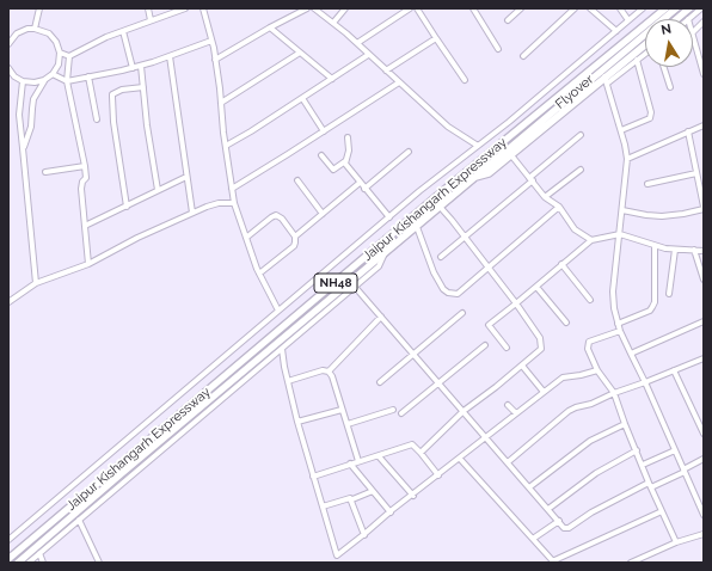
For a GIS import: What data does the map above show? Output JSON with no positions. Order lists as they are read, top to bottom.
{
  "streets": {
    "highway": ["Flyover", "Jaipur Kishangarh Expressway", "NH48"]
  },
  "crossings": [
    ["Flyover", "Jaipur Kishangarh Expressway"]
  ],
  "north": "top"
}
